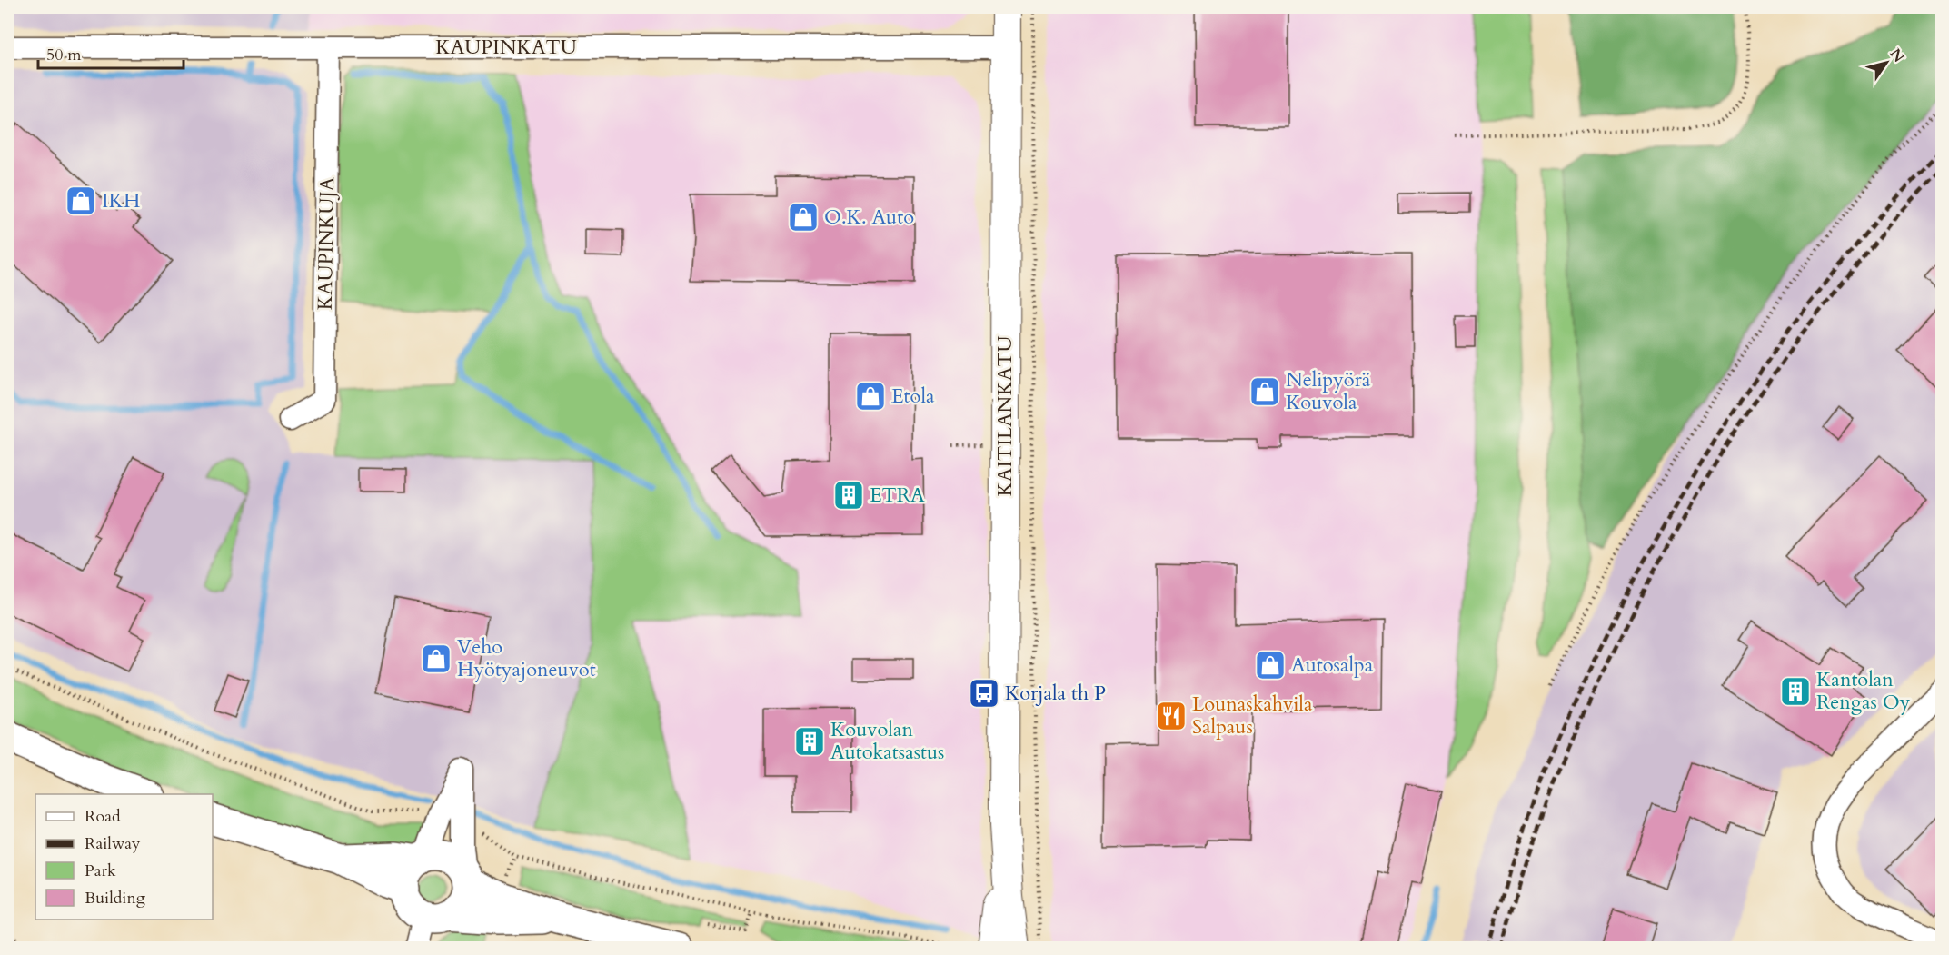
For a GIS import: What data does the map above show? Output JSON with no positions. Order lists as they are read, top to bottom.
{
  "streets": {
    "street": ["KAUPINKATU", "KAUPINKUJA", "KAITILANKATU"]
  },
  "crossings": [
    ["KAUPINKATU", "KAUPINKUJA"],
    ["KAUPINKATU", "KAITILANKATU"]
  ],
  "places": {
    "shop": [
      "IKH",
      "O.K. Auto",
      "Nelipyörä Kouvola",
      "Etola",
      "Veho Hyötyajoneuvot",
      "Autosalpa"
    ],
    "building": ["ETRA", "Kantolan Rengas Oy", "Kouvolan Autokatsastus"],
    "bus stop": ["Korjala th P"],
    "restaurant": ["Lounaskahvila Salpaus"]
  },
  "legend": [
    "Road",
    "Railway",
    "Park",
    "Building"
  ],
  "scale_bar": "50 m",
  "north": "top right"
}
